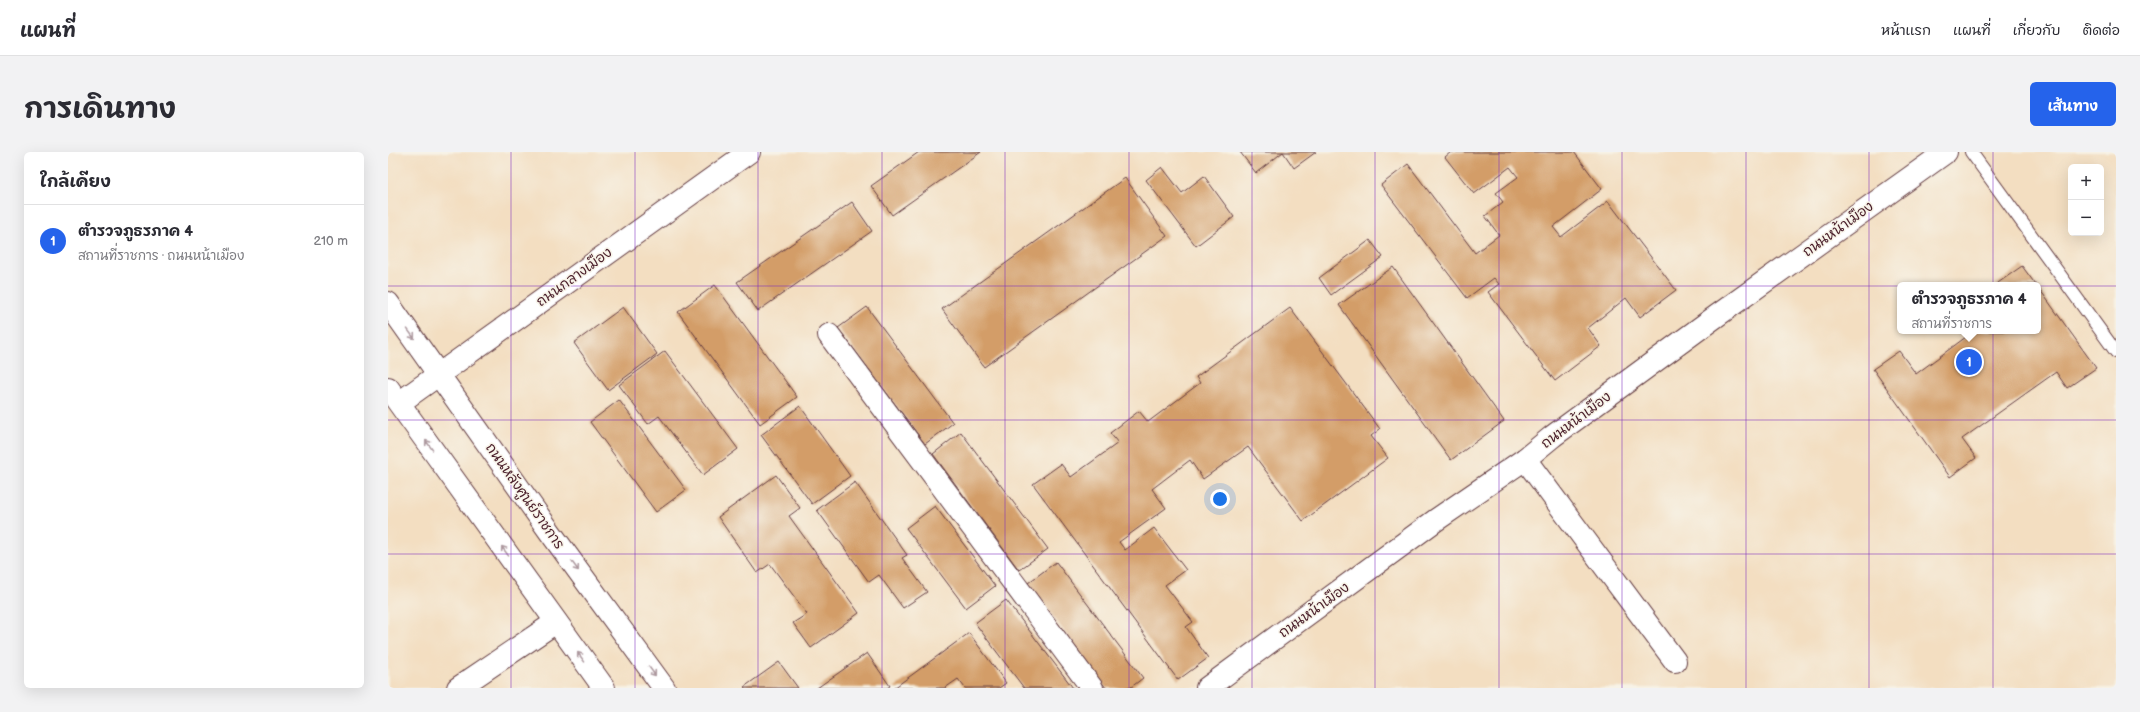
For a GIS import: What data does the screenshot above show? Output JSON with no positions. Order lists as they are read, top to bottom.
{
  "streets": {
    "street": ["ถนนหน้าเมือง", "ถนนกลางเมือง", "ถนนหลังศูนย์ราชการ"]
  },
  "crossings": [
    ["ถนนกลางเมือง", "ถนนหลังศูนย์ราชการ"]
  ],
  "page": {
    "header": "แผนที่",
    "nav": [
      "หน้าแรก",
      "แผนที่",
      "เกี่ยวกับ",
      "ติดต่อ"
    ],
    "title": "การเดินทาง",
    "buttons": "เส้นทาง",
    "heading": "ใกล้เคียง",
    "map_buttons": ["+", "−"],
    "list": [
      {
        "mark": "1",
        "name": "ตำรวจภูธรภาค 4",
        "note": "สถานที่ราชการ · ถนนหน้าเมือง",
        "value": "210 m"
      }
    ],
    "popup": ["ตำรวจภูธรภาค 4", "สถานที่ราชการ"],
    "pins": "1"
  }
}
